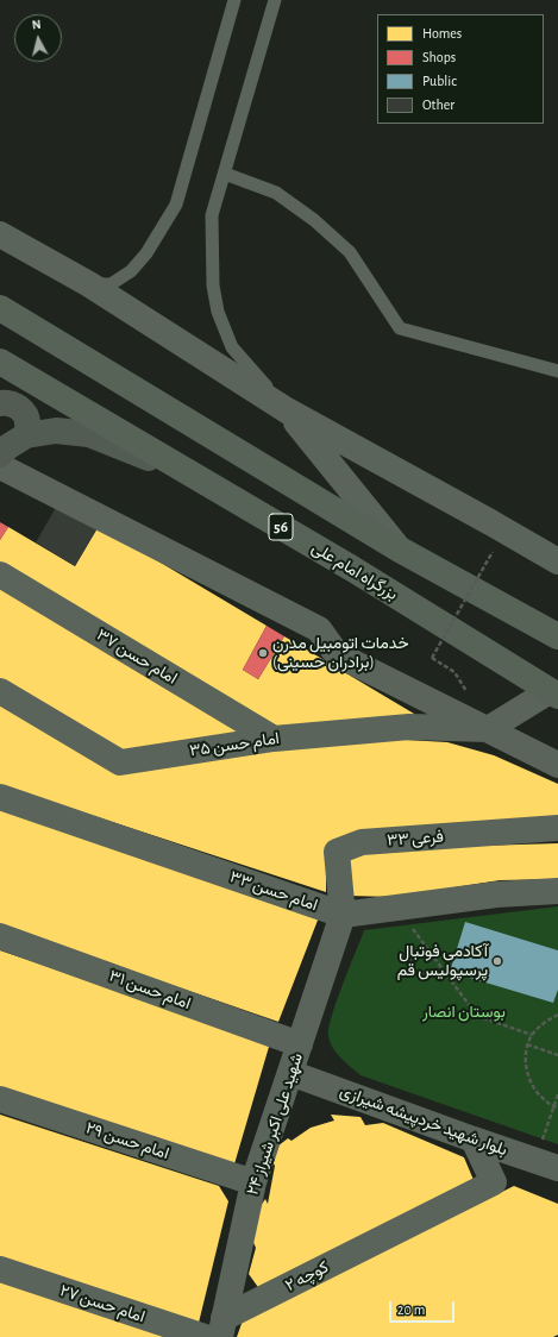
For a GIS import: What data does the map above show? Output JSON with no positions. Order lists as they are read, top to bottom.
{
  "streets": {
    "highway": ["56", "بزرگراه امام علی"],
    "street": [
      "امام حسن ۳۷",
      "امام حسن ۳۵",
      "فرعی ۳۳",
      "امام حسن ۳۳",
      "امام حسن ۳۱",
      "بلوار شهید خردپیشه شیرازی",
      "شهید علی اکبر شیراز ۲۴",
      "امام حسن ۲۹",
      "کوچه ۲",
      "امام حسن ۲۷"
    ]
  },
  "crossings": [
    ["امام حسن ۳۷", "امام حسن ۳۵"],
    ["فرعی ۳۳", "امام حسن ۳۳"],
    ["فرعی ۳۳", "شهید علی اکبر شیراز ۲۴"],
    ["امام حسن ۳۳", "شهید علی اکبر شیراز ۲۴"],
    ["امام حسن ۳۱", "شهید علی اکبر شیراز ۲۴"],
    ["بلوار شهید خردپیشه شیرازی", "شهید علی اکبر شیراز ۲۴"],
    ["بلوار شهید خردپیشه شیرازی", "کوچه ۲"],
    ["شهید علی اکبر شیراز ۲۴", "امام حسن ۲۹"],
    ["شهید علی اکبر شیراز ۲۴", "کوچه ۲"]
  ],
  "parks": ["بوستان انصار"],
  "places": ["خدمات اتومبیل مدرن (برادران حسینی)", "آکادمی فوتبال پرسپولیس قم"],
  "legend": [
    "Homes",
    "Shops",
    "Public",
    "Other"
  ],
  "scale_bar": "20 m",
  "north": "top"
}
